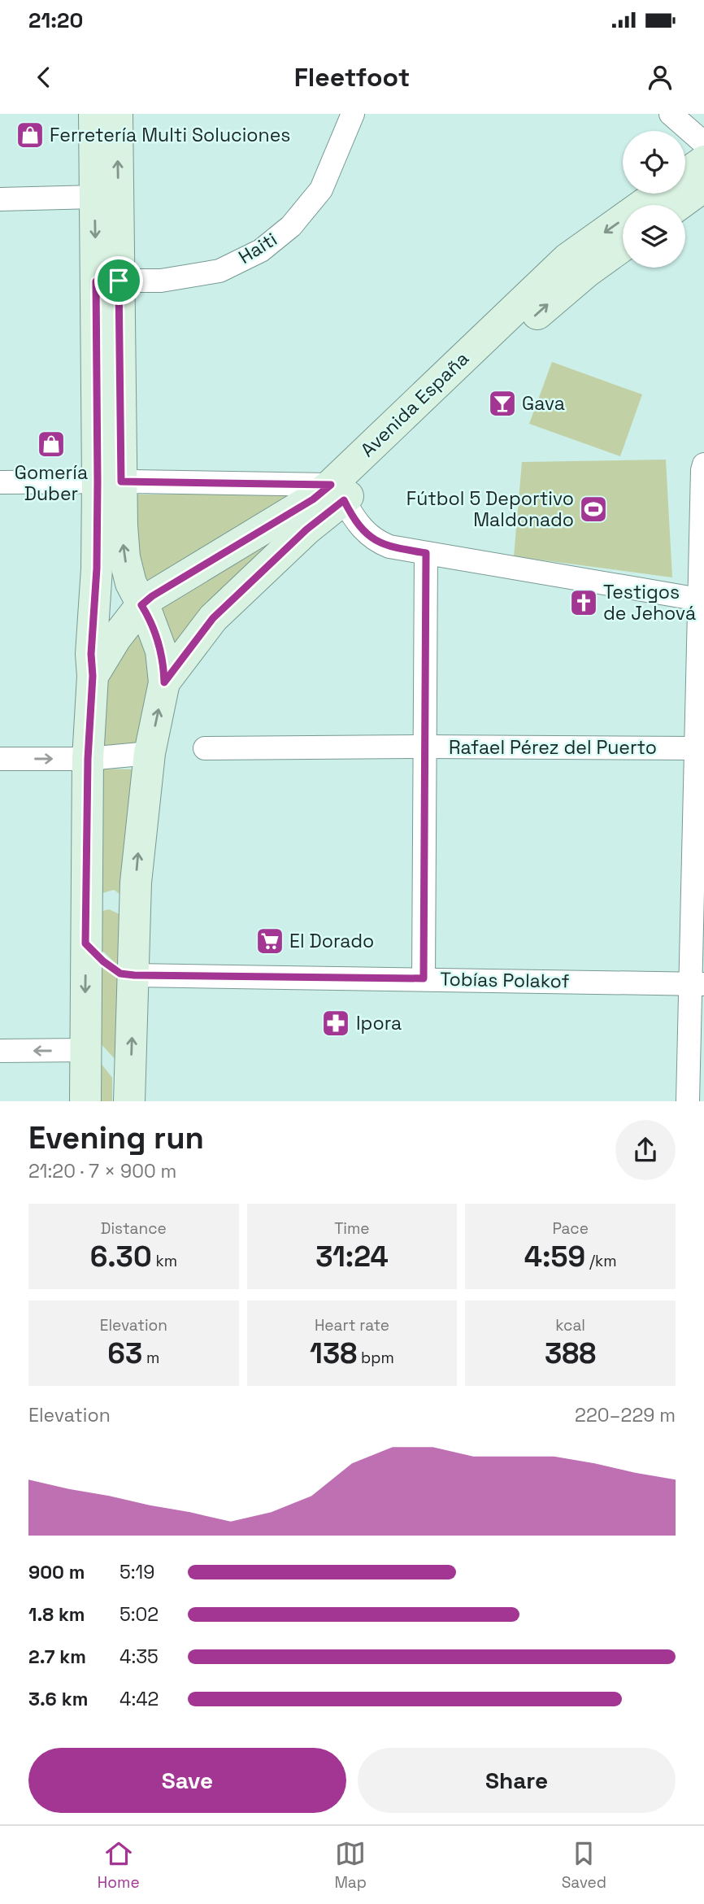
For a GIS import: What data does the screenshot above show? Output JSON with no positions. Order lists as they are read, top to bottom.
{
  "streets": {
    "main road": ["Avenida España"],
    "street": ["Haiti", "Rafael Pérez del Puerto", "Tobías Polakof"]
  },
  "places": {
    "shop": ["Ferretería Multi Soluciones", "Gomería Duber"],
    "bar": ["Gava"],
    "sports": ["Fútbol 5 Deportivo Maldonado"],
    "church": ["Testigos de Jehová"],
    "supermarket": ["El Dorado"],
    "pharmacy": ["Ipora"]
  },
  "page": {
    "status": "21:20",
    "header": "Fleetfoot",
    "heading": ["Evening run", "21:20 · 7 × 900 m"],
    "stats": [
      ["Distance", "6.30 km"],
      ["Time", "31:24"],
      ["Pace", "4:59 /km"],
      ["Elevation", "63 m"],
      ["Heart rate", "138 bpm"],
      ["kcal", "388"]
    ],
    "chart": ["Elevation", "220–229 m"],
    "list": [
      {
        "name": "900 m",
        "note": "5:19"
      },
      {
        "name": "1.8 km",
        "note": "5:02"
      },
      {
        "name": "2.7 km",
        "note": "4:35"
      },
      {
        "name": "3.6 km",
        "note": "4:42"
      }
    ],
    "buttons": ["Save", "Share"],
    "tabs": ["Home", "Map", "Saved"]
  }
}
